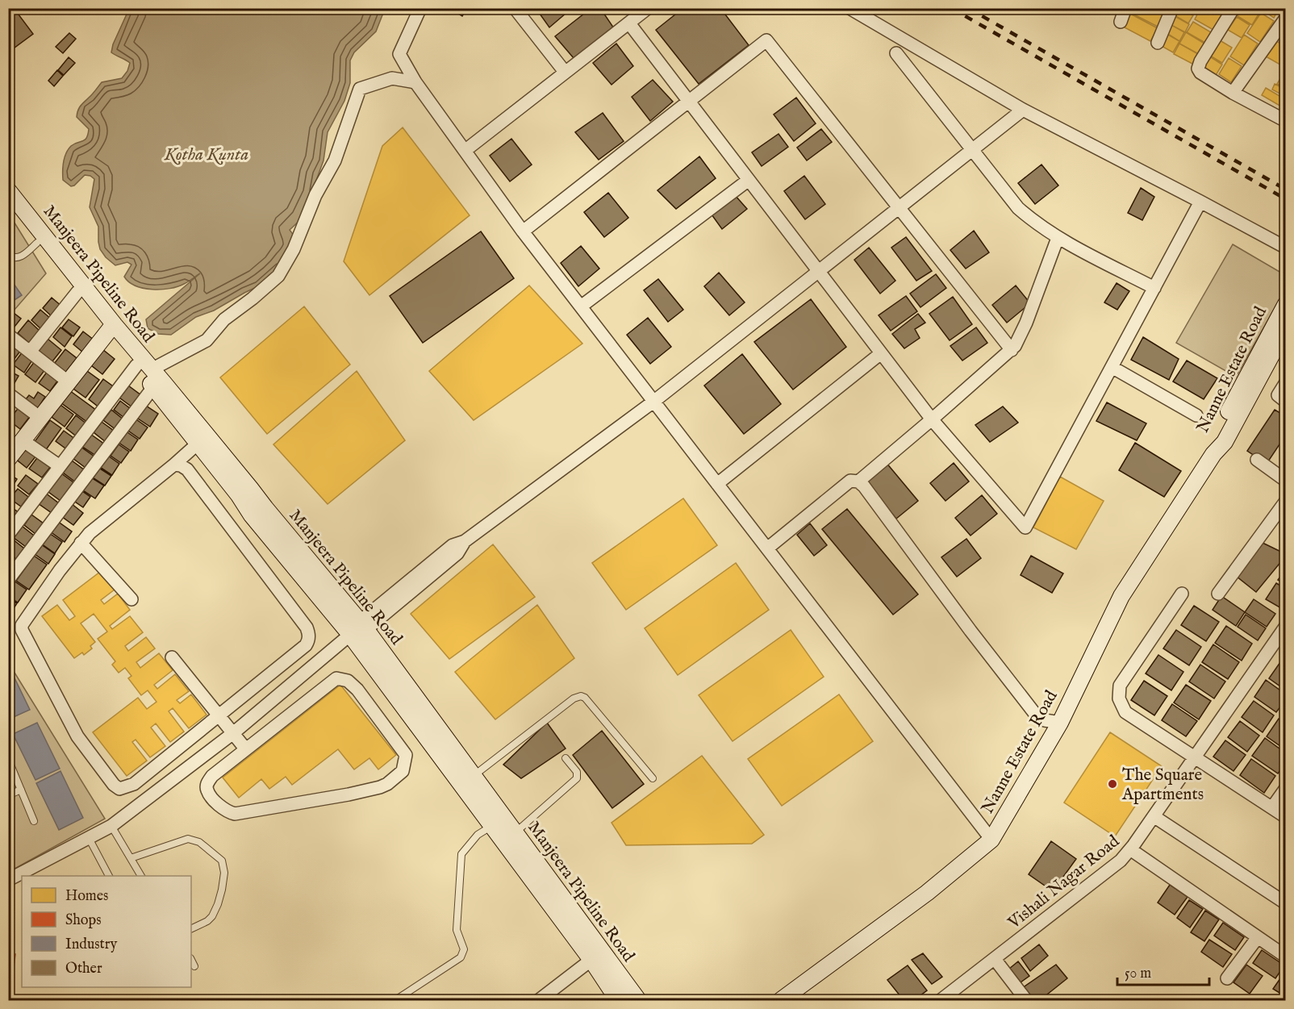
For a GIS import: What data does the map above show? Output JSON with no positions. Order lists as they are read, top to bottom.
{
  "streets": {
    "main road": ["Manjeera Pipeline Road", "Nanne Estate Road"],
    "street": ["Vishali Nagar Road"]
  },
  "water": ["Kotha Kunta"],
  "places": ["The Square Apartments"],
  "legend": [
    "Homes",
    "Shops",
    "Industry",
    "Other"
  ],
  "scale_bar": "50 m"
}
